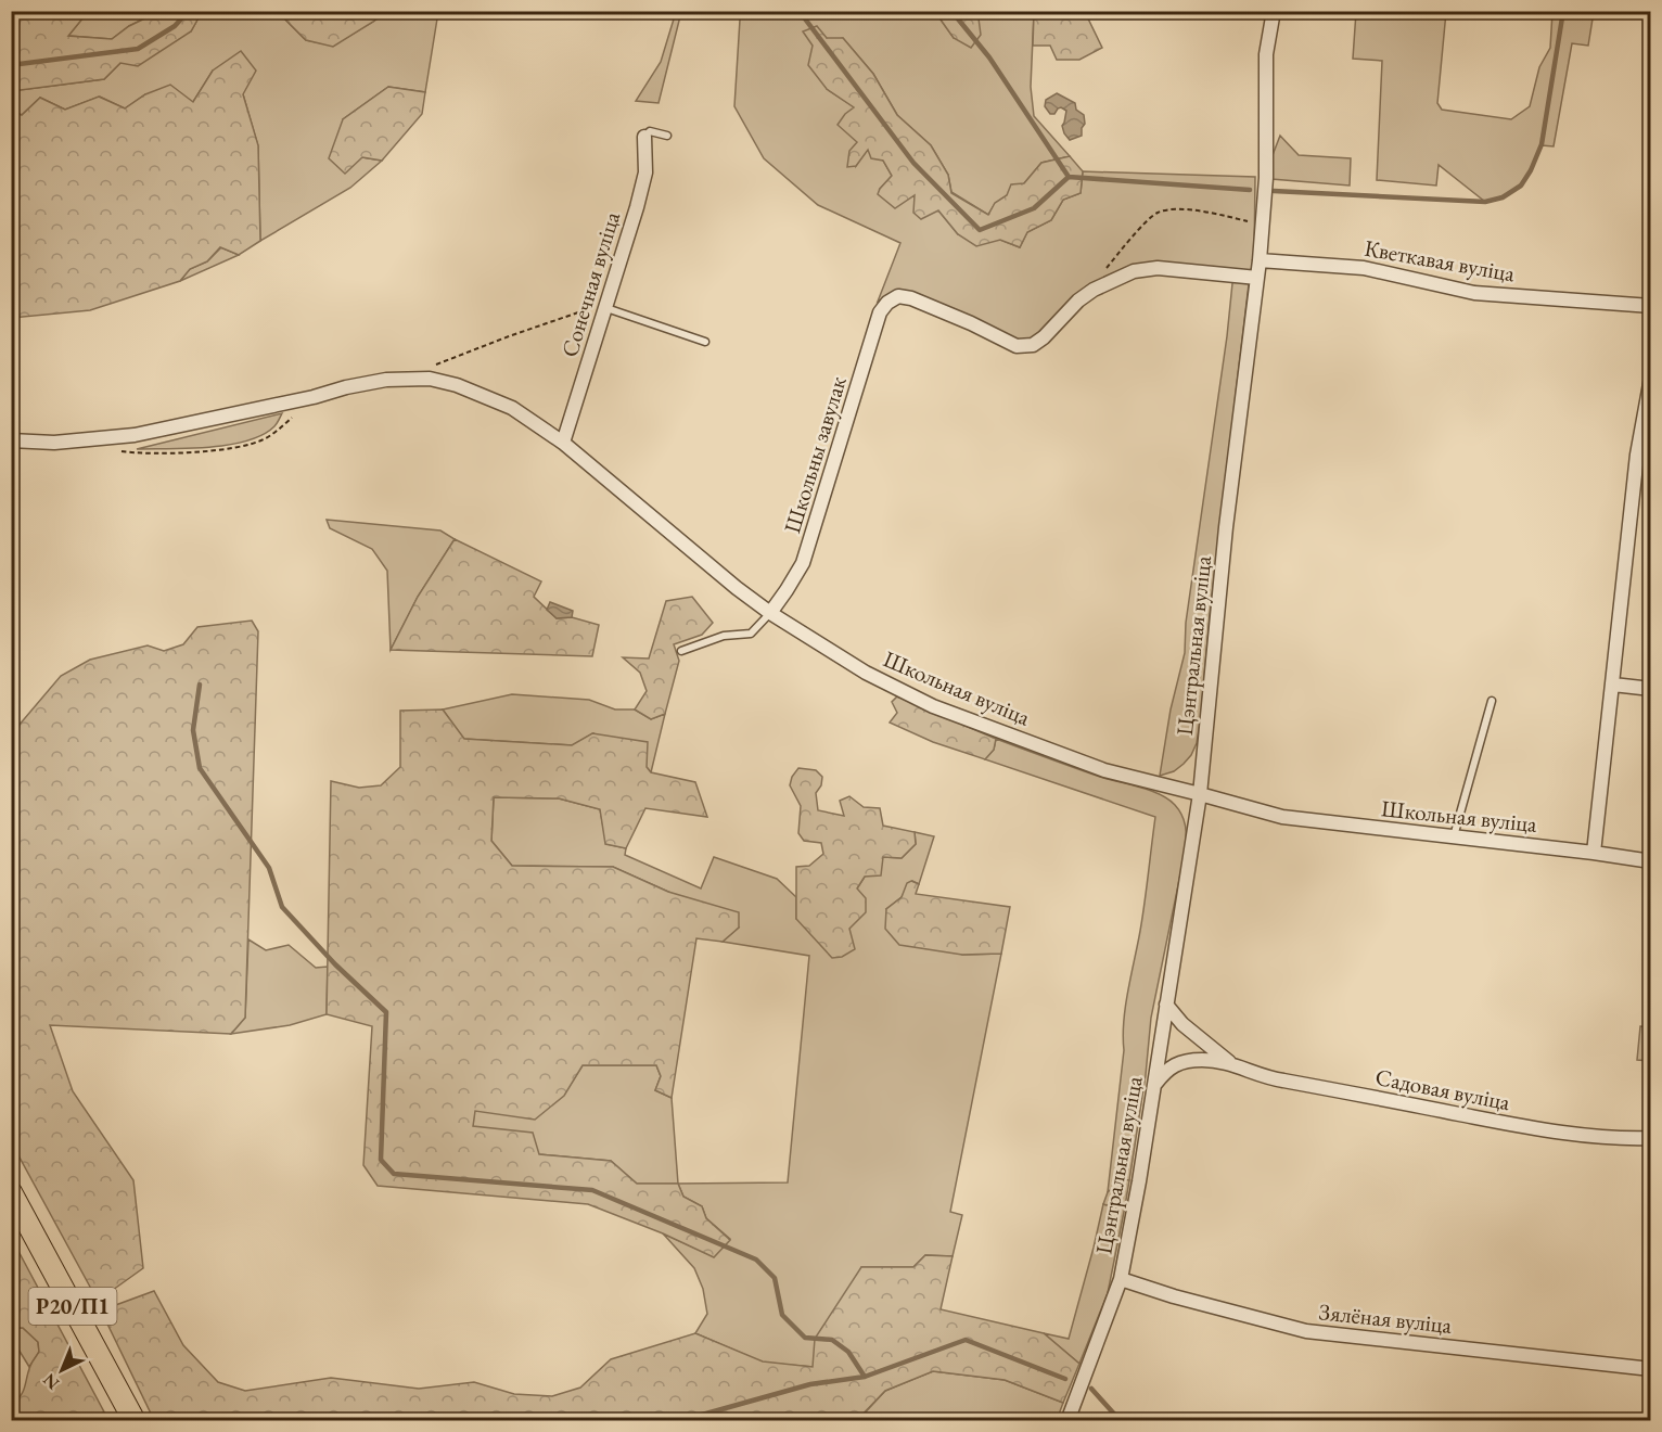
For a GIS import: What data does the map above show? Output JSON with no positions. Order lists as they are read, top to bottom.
{
  "streets": {
    "main road": ["Р20/П1"],
    "street": [
      "Кветкавая вуліца",
      "Сонечная вуліца",
      "Школьны завулак",
      "Цэнтральная вуліца",
      "Школьная вуліца",
      "Садовая вуліца",
      "Зялёная вуліца"
    ]
  },
  "crossings": [
    ["Кветкавая вуліца", "Цэнтральная вуліца"],
    ["Сонечная вуліца", "Школьная вуліца"],
    ["Школьны завулак", "Цэнтральная вуліца"],
    ["Школьны завулак", "Школьная вуліца"],
    ["Цэнтральная вуліца", "Школьная вуліца"],
    ["Цэнтральная вуліца", "Садовая вуліца"],
    ["Цэнтральная вуліца", "Зялёная вуліца"]
  ],
  "north": "bottom left"
}
